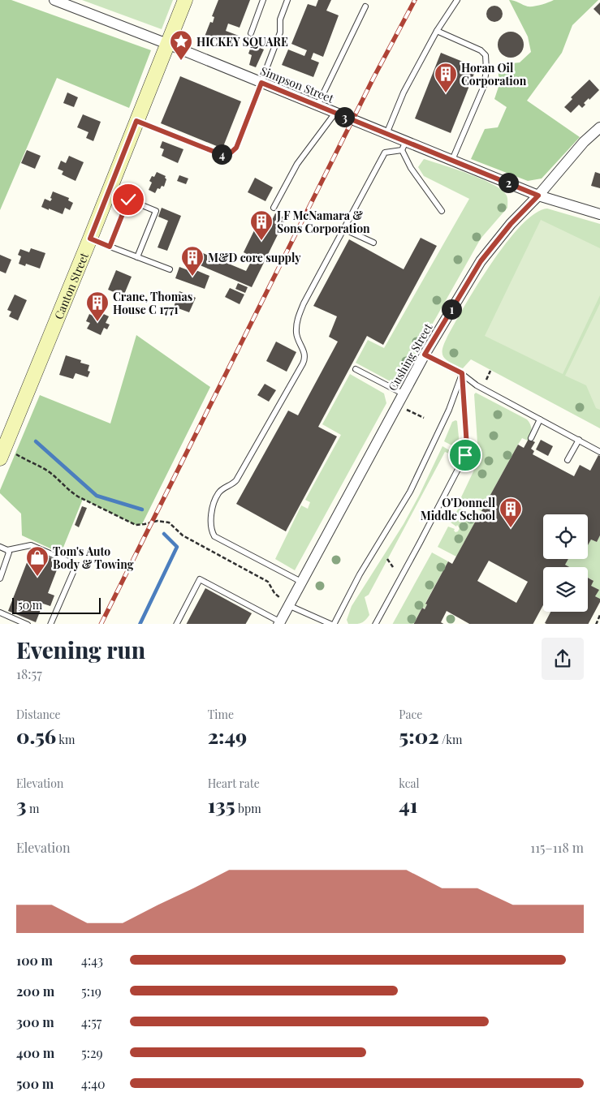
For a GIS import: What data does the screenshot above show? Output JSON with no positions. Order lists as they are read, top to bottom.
{
  "streets": {
    "main road": ["Canton Street"],
    "street": ["Simpson Street", "Cushing Street"]
  },
  "crossings": [
    ["Simpson Street", "Canton Street"],
    ["Simpson Street", "Cushing Street"]
  ],
  "places": {
    "place": ["HICKEY SQUARE"],
    "building": [
      "Horan Oil Corporation",
      "J F McNamara & Sons Corporation",
      "M&D core supply",
      "Crane, Thomas House C 1771",
      "O'Donnell Middle School"
    ],
    "shop": ["Tom's Auto Body & Towing"]
  },
  "scale_bar": "50 m",
  "page": {
    "pins": [
      "3",
      "4",
      "2",
      "1"
    ],
    "scale": "50 m",
    "heading": ["Evening run", "18:57"],
    "stats": [
      ["Distance", "0.56 km"],
      ["Time", "2:49"],
      ["Pace", "5:02 /km"],
      ["Elevation", "3 m"],
      ["Heart rate", "135 bpm"],
      ["kcal", "41"]
    ],
    "chart": ["Elevation", "115–118 m"],
    "list": [
      {
        "name": "100 m",
        "note": "4:43"
      },
      {
        "name": "200 m",
        "note": "5:19"
      },
      {
        "name": "300 m",
        "note": "4:57"
      },
      {
        "name": "400 m",
        "note": "5:29"
      },
      {
        "name": "500 m",
        "note": "4:40"
      }
    ]
  }
}
